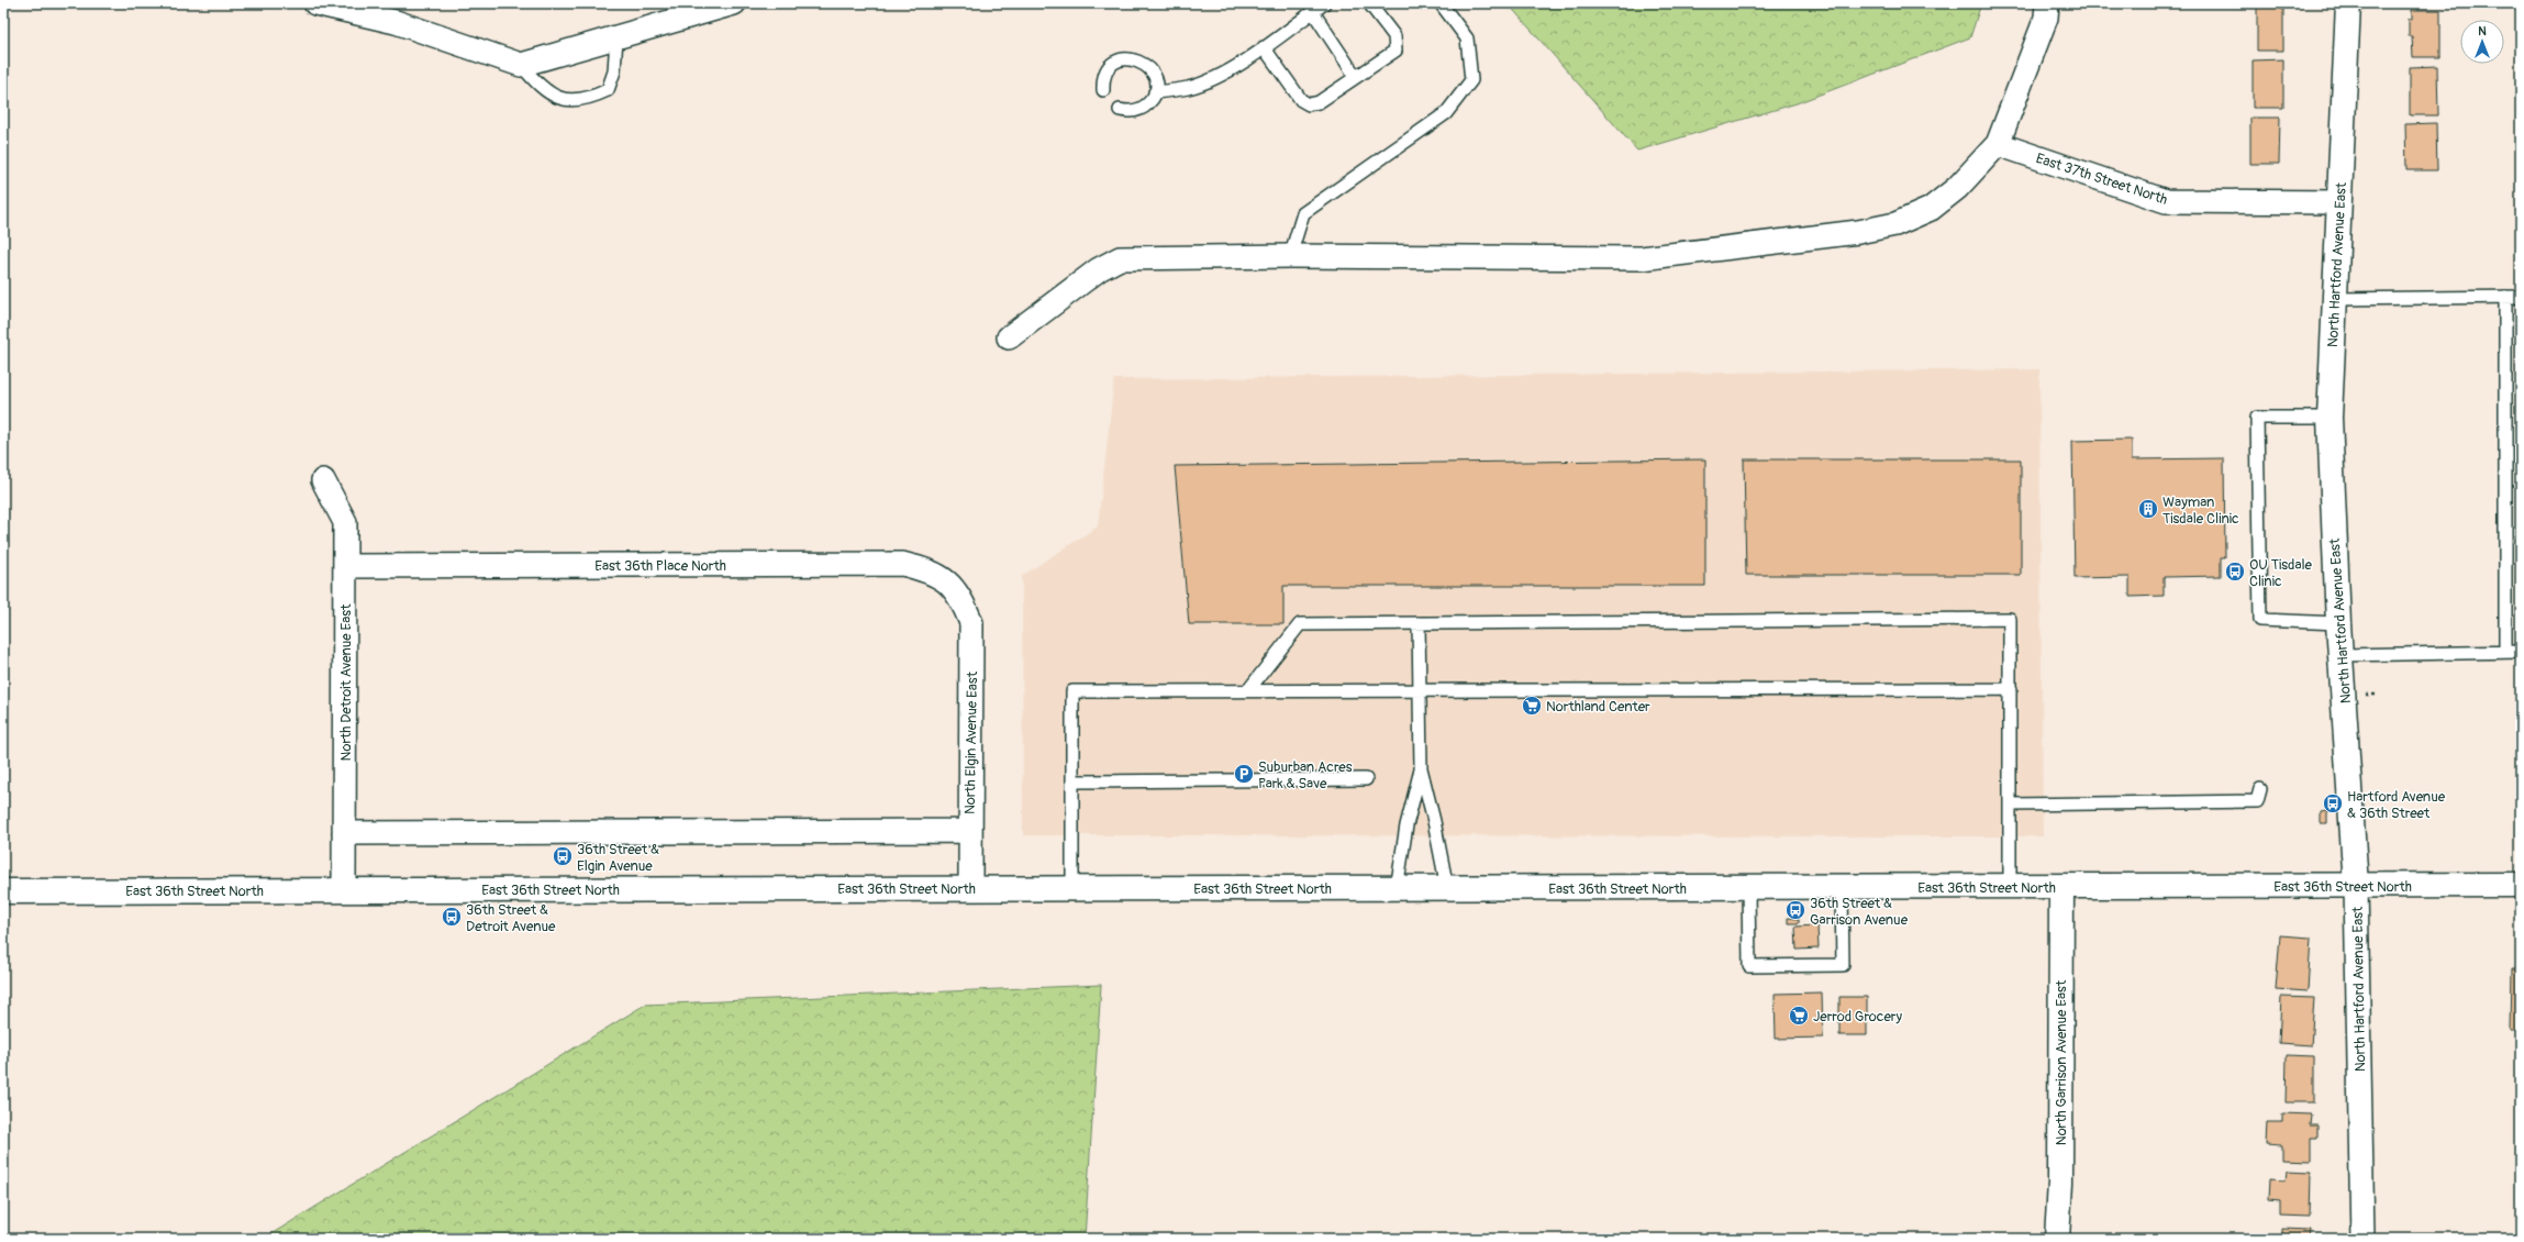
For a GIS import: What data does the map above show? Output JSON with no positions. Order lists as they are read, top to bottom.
{
  "streets": {
    "main road": ["North Hartford Avenue East", "East 36th Street North", "North Garrison Avenue East"],
    "street": [
      "East 37th Street North",
      "East 36th Place North",
      "North Detroit Avenue East",
      "North Elgin Avenue East"
    ]
  },
  "crossings": [
    ["East 37th Street North", "North Hartford Avenue East"],
    ["North Hartford Avenue East", "East 36th Street North"],
    ["East 36th Place North", "North Detroit Avenue East"],
    ["East 36th Place North", "North Elgin Avenue East"],
    ["North Detroit Avenue East", "East 36th Street North"],
    ["North Elgin Avenue East", "East 36th Street North"],
    ["East 36th Street North", "North Garrison Avenue East"]
  ],
  "places": {
    "building": ["Wayman Tisdale Clinic"],
    "bus stop": [
      "OU Tisdale Clinic",
      "Hartford Avenue & 36th Street",
      "36th Street & Elgin Avenue",
      "36th Street & Garrison Avenue",
      "36th Street & Detroit Avenue"
    ],
    "supermarket": ["Northland Center", "Jerrod Grocery"],
    "parking": ["Suburban Acres Park & Save"]
  },
  "north": "top"
}
